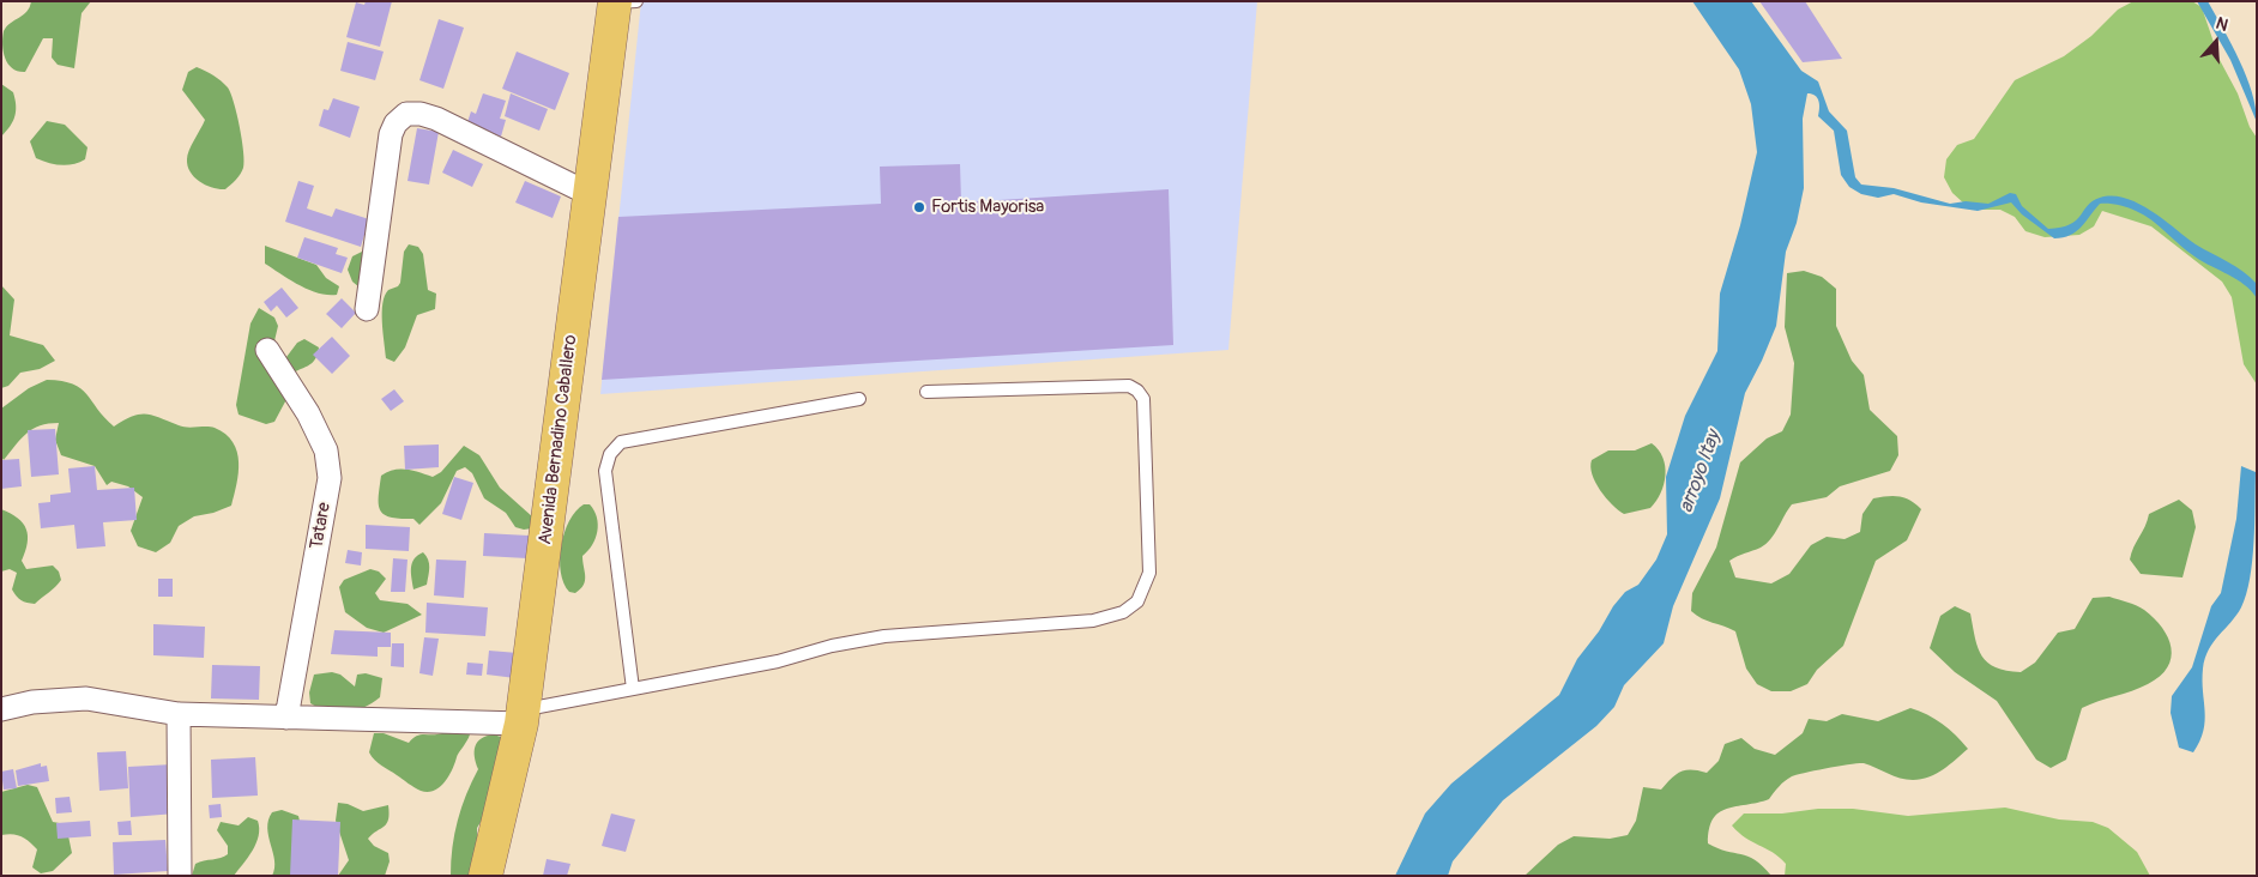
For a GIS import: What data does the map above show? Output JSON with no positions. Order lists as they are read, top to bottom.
{
  "streets": {
    "main road": ["Avenida Bernadino Caballero"],
    "street": ["Tatare"]
  },
  "water": ["arroyo Itay"],
  "places": ["Fortis Mayorisa"],
  "north": "top"
}
